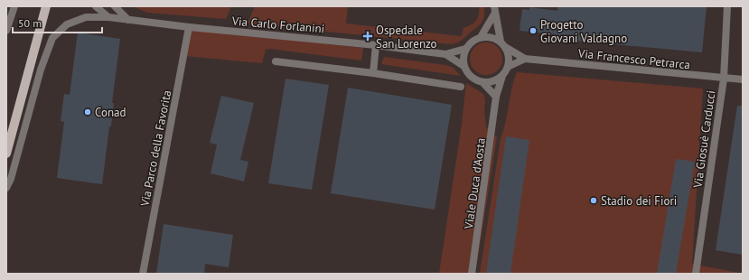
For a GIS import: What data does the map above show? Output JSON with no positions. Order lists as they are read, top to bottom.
{
  "streets": {
    "street": [
      "Via Carlo Forlanini",
      "Via Francesco Petrarca",
      "Via Giosuè Carducci",
      "Via Parco della Favorita",
      "Viale Duca d'Aosta"
    ]
  },
  "crossings": [
    ["Via Carlo Forlanini", "Via Parco della Favorita"],
    ["Via Francesco Petrarca", "Via Giosuè Carducci"]
  ],
  "places": {
    "other": ["Progetto Giovani Valdagno", "Conad", "Stadio dei Fiori"],
    "health": ["Ospedale San Lorenzo"]
  },
  "scale_bar": "50 m"
}
